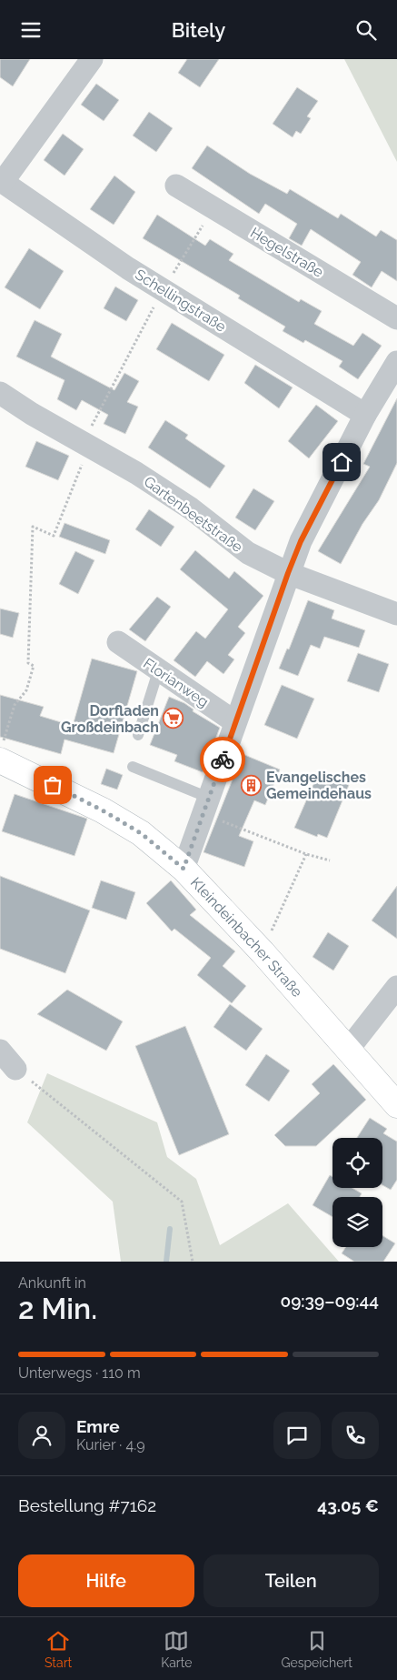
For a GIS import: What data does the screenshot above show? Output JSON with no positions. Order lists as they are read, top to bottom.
{
  "streets": {
    "street": [
      "Hegelstraße",
      "Schellingstraße",
      "Gartenbeetstraße",
      "Florianweg",
      "Kleindeinbacher Straße"
    ]
  },
  "places": {
    "supermarket": ["Dorfladen Großdeinbach"],
    "building": ["Evangelisches Gemeindehaus"]
  },
  "page": {
    "header": "Bitely",
    "heading": ["2 Min.", "Ankunft in", "09:39–09:44"],
    "panel": [
      "Emre",
      "Kurier · 4.9",
      "Bestellung #7162",
      "43.05 €"
    ],
    "bar": "Unterwegs · 110 m",
    "buttons": ["Hilfe", "Teilen"],
    "tabs": ["Start", "Karte", "Gespeichert"]
  }
}
